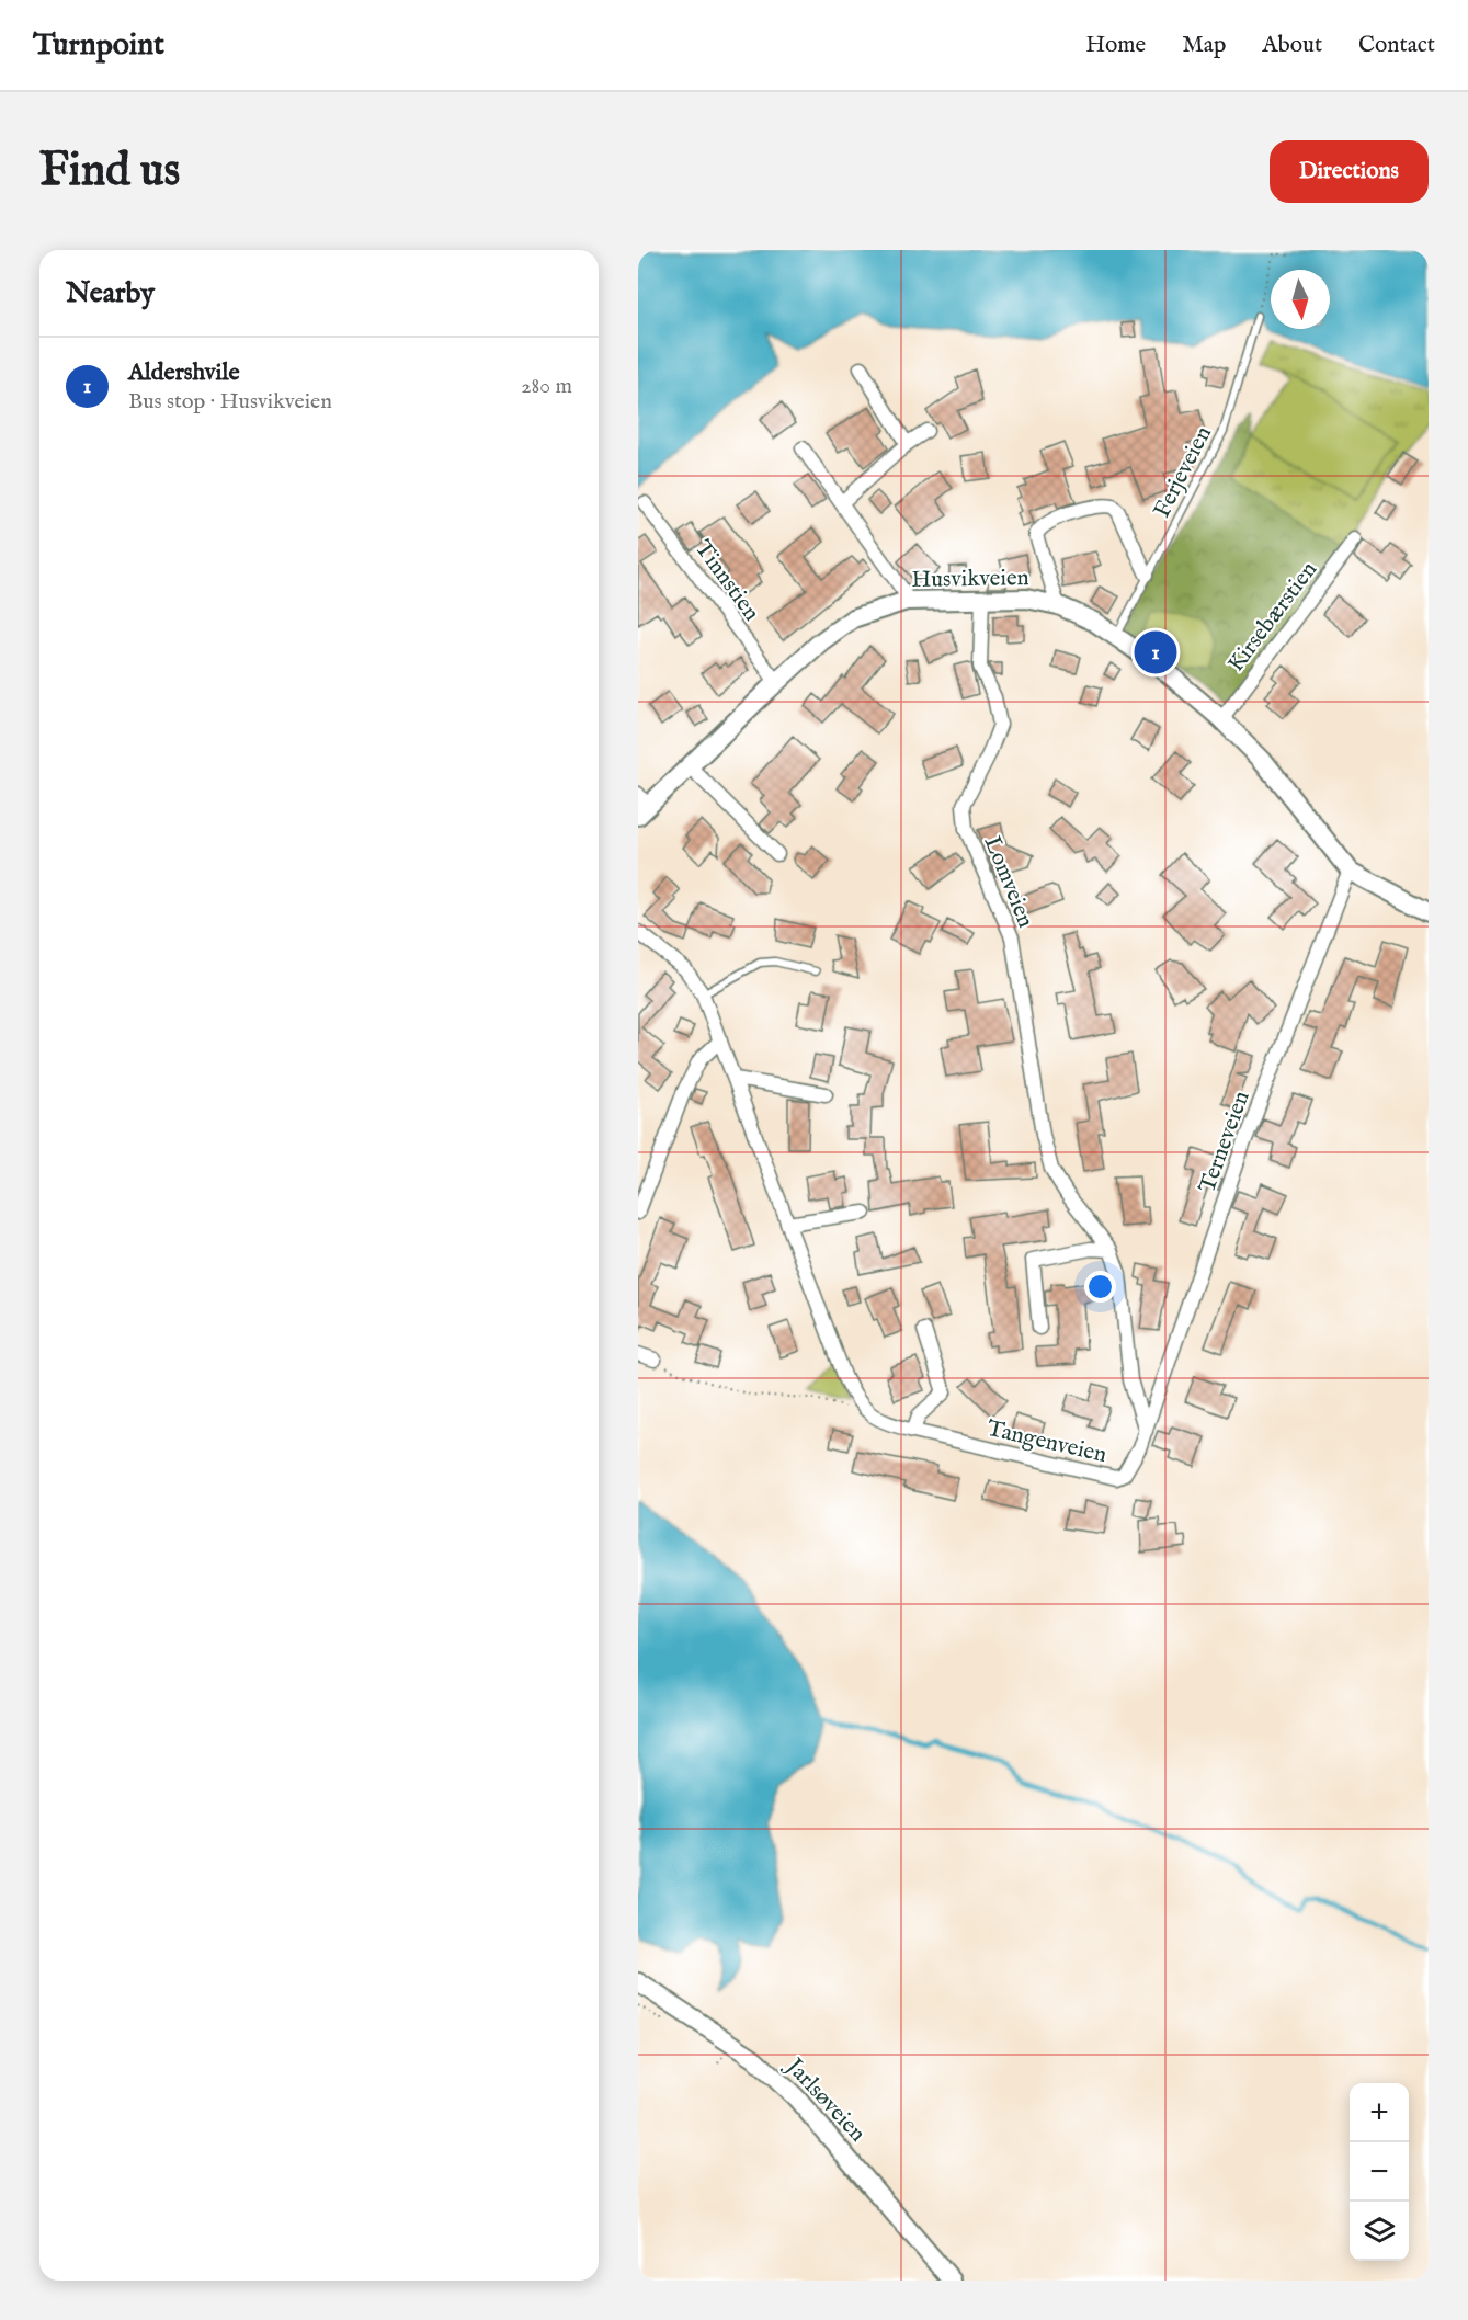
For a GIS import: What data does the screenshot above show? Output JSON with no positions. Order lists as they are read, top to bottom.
{
  "streets": {
    "main road": ["Husvikveien", "Jarlsøveien"],
    "street": [
      "Tinnstien",
      "Kirsebærstien",
      "Lomveien",
      "Terneveien",
      "Tangenveien"
    ],
    "lane": ["Ferjeveien"]
  },
  "crossings": [
    ["Ferjeveien", "Husvikveien"],
    ["Husvikveien", "Tinnstien"],
    ["Husvikveien", "Kirsebærstien"],
    ["Husvikveien", "Lomveien"],
    ["Husvikveien", "Terneveien"],
    ["Lomveien", "Terneveien"],
    ["Lomveien", "Tangenveien"],
    ["Terneveien", "Tangenveien"]
  ],
  "north": "bottom",
  "page": {
    "header": "Turnpoint",
    "nav": [
      "Home",
      "Map",
      "About",
      "Contact"
    ],
    "buttons": "Directions",
    "title": "Find us",
    "heading": "Nearby",
    "list": [
      {
        "mark": "1",
        "name": "Aldershvile",
        "note": "Bus stop · Husvikveien",
        "value": "280 m"
      }
    ],
    "pins": "1",
    "map_buttons": ["+", "−"]
  }
}
